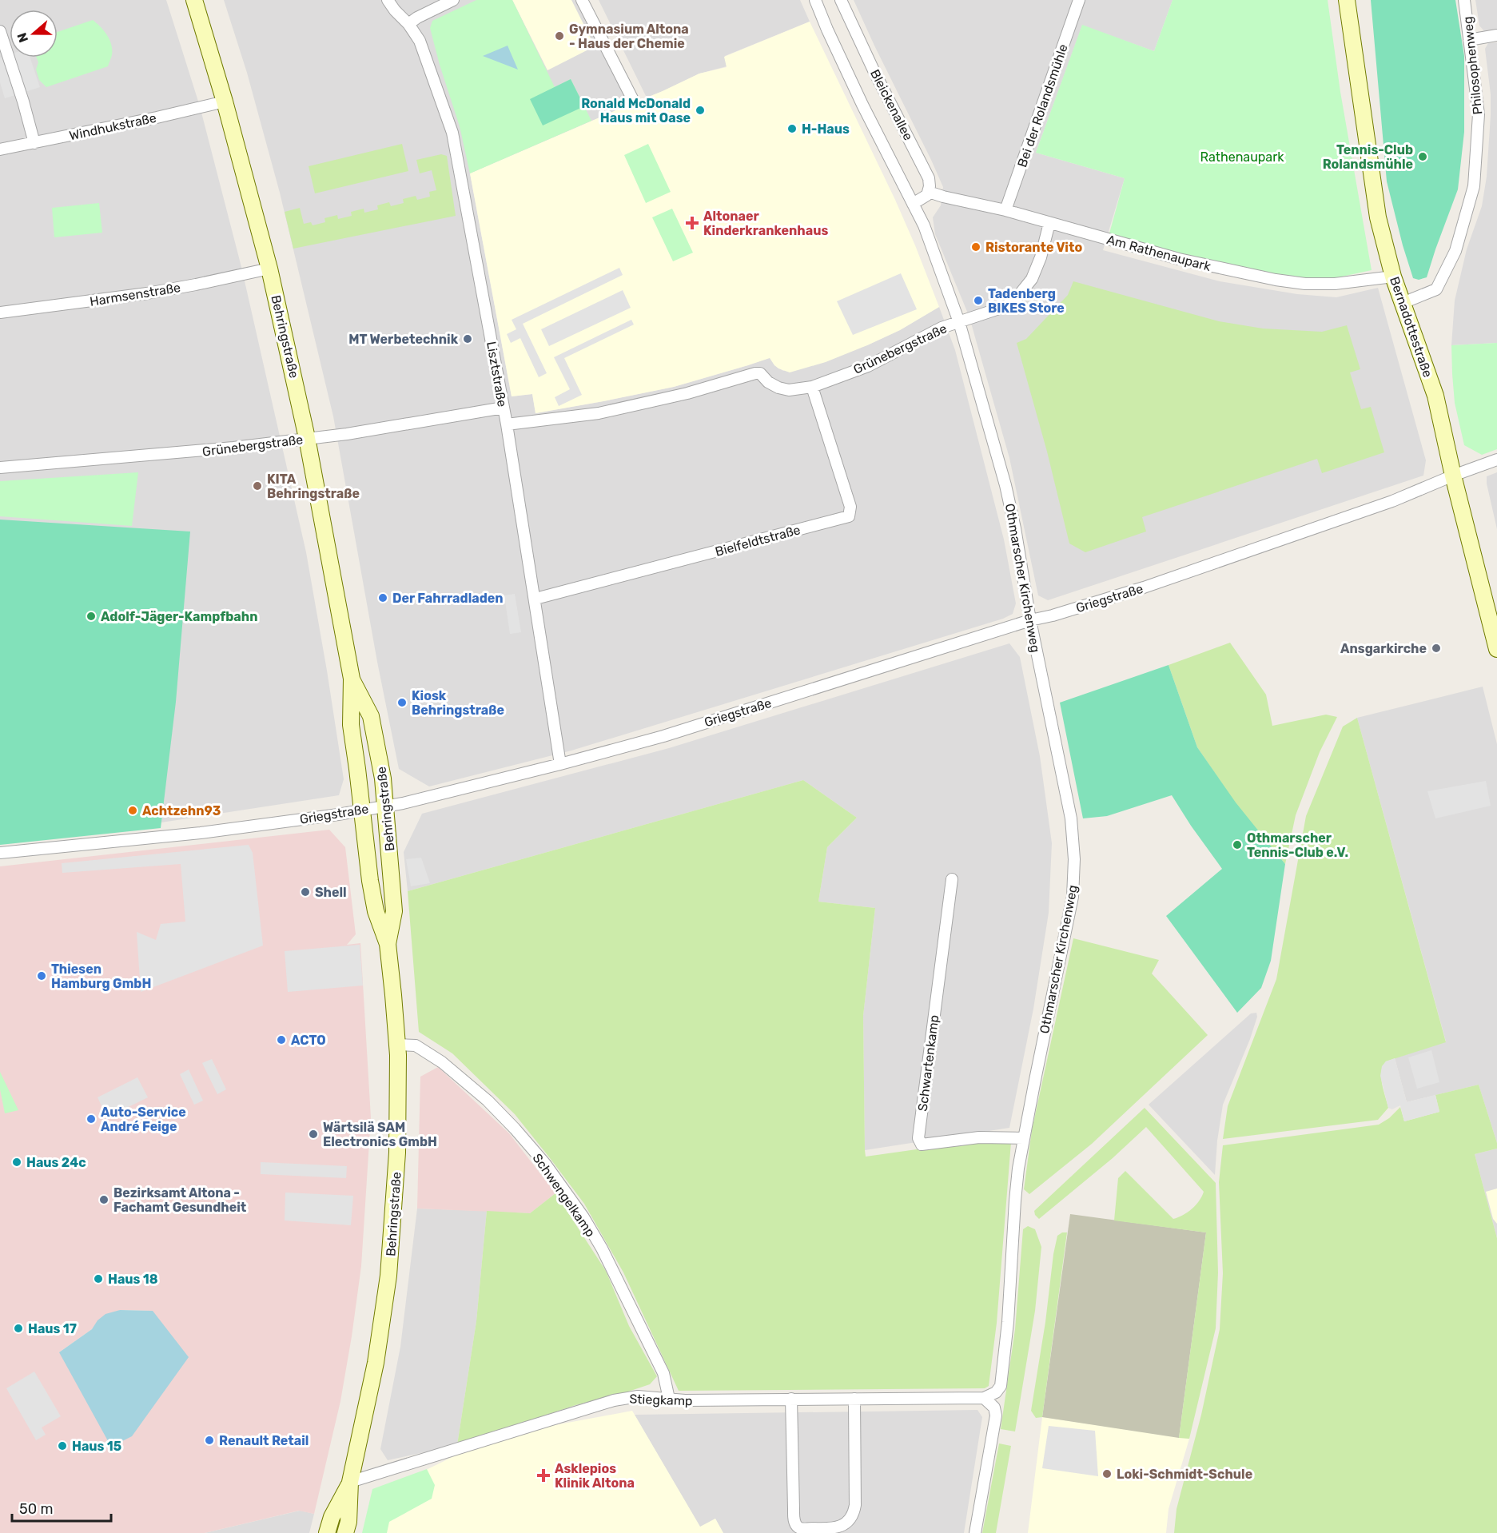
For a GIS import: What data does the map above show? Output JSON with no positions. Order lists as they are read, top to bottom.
{
  "streets": {
    "main road": ["Bernadottestraße", "Behringstraße"],
    "street": [
      "Philosophenweg",
      "Bleickenallee",
      "Bei der Rolandsmühle",
      "Windhukstraße",
      "Am Rathenaupark",
      "Harmsenstraße",
      "Grünebergstraße",
      "Lisztstraße",
      "Bielfeldtstraße",
      "Othmarscher Kirchenweg",
      "Griegstraße",
      "Schwartenkamp",
      "Schwengelkamp",
      "Stiegkamp"
    ]
  },
  "crossings": [
    ["Philosophenweg", "Bernadottestraße"],
    ["Bleickenallee", "Am Rathenaupark"],
    ["Bleickenallee", "Grünebergstraße"],
    ["Bleickenallee", "Othmarscher Kirchenweg"],
    ["Bei der Rolandsmühle", "Am Rathenaupark"],
    ["Windhukstraße", "Behringstraße"],
    ["Am Rathenaupark", "Bernadottestraße"],
    ["Am Rathenaupark", "Grünebergstraße"],
    ["Harmsenstraße", "Behringstraße"],
    ["Bernadottestraße", "Griegstraße"],
    ["Behringstraße", "Grünebergstraße"],
    ["Behringstraße", "Griegstraße"],
    ["Behringstraße", "Schwengelkamp"],
    ["Behringstraße", "Stiegkamp"],
    ["Grünebergstraße", "Lisztstraße"],
    ["Grünebergstraße", "Bielfeldtstraße"],
    ["Grünebergstraße", "Othmarscher Kirchenweg"],
    ["Lisztstraße", "Bielfeldtstraße"],
    ["Lisztstraße", "Griegstraße"],
    ["Othmarscher Kirchenweg", "Griegstraße"],
    ["Othmarscher Kirchenweg", "Schwartenkamp"],
    ["Othmarscher Kirchenweg", "Stiegkamp"],
    ["Schwengelkamp", "Stiegkamp"]
  ],
  "parks": ["Rathenaupark"],
  "places": {
    "other": [
      "Gymnasium Altona - Haus der Chemie",
      "Ronald McDonald Haus mit Oase",
      "H-Haus",
      "Tennis-Club Rolandsmühle",
      "Ristorante Vito",
      "Tadenberg BIKES Store",
      "MT Werbetechnik",
      "KITA Behringstraße",
      "Der Fahrradladen",
      "Adolf-Jäger-Kampfbahn",
      "Ansgarkirche",
      "Kiosk Behringstraße",
      "Achtzehn93",
      "Othmarscher Tennis-Club e.V.",
      "Shell",
      "Thiesen Hamburg GmbH",
      "ACTO",
      "Auto-Service André Feige",
      "Wärtsilä SAM Electronics GmbH",
      "Haus 24c",
      "Bezirksamt Altona - Fachamt Gesundheit",
      "Haus 18",
      "Haus 17",
      "Renault Retail",
      "Haus 15",
      "Loki-Schmidt-Schule"
    ],
    "health": ["Altonaer Kinderkrankenhaus", "Asklepios Klinik Altona"]
  },
  "scale_bar": "50 m",
  "north": "left"
}
